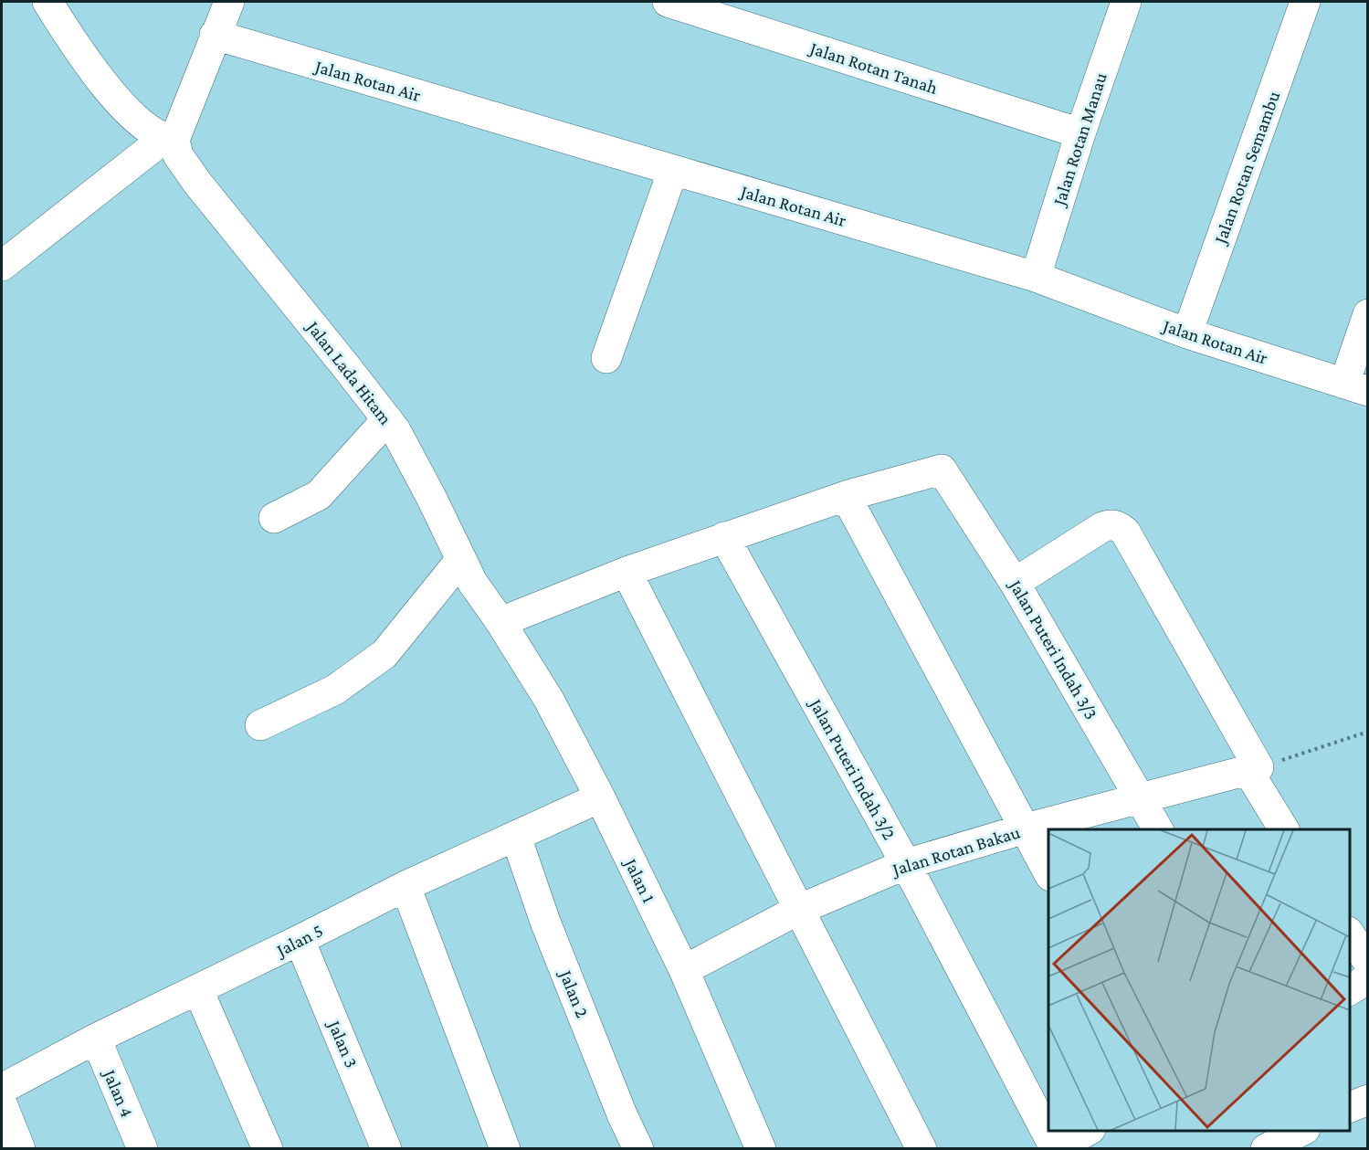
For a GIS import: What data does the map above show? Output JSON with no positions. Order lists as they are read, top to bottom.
{
  "streets": {
    "street": [
      "Jalan Rotan Tanah",
      "Jalan Rotan Air",
      "Jalan Rotan Manau",
      "Jalan Rotan Semambu",
      "Jalan Lada Hitam",
      "Jalan Puteri Indah 3/3",
      "Jalan Puteri Indah 3/2",
      "Jalan Rotan Bakau",
      "Jalan 1",
      "Jalan 5",
      "Jalan 2",
      "Jalan 3",
      "Jalan 4"
    ]
  },
  "crossings": [
    ["Jalan Rotan Tanah", "Jalan Rotan Manau"],
    ["Jalan Rotan Air", "Jalan Rotan Manau"],
    ["Jalan Rotan Air", "Jalan Rotan Semambu"],
    ["Jalan Lada Hitam", "Jalan 1"],
    ["Jalan Puteri Indah 3/3", "Jalan Rotan Bakau"],
    ["Jalan Puteri Indah 3/2", "Jalan Rotan Bakau"],
    ["Jalan Rotan Bakau", "Jalan 1"],
    ["Jalan 1", "Jalan 5"],
    ["Jalan 5", "Jalan 2"],
    ["Jalan 5", "Jalan 3"],
    ["Jalan 5", "Jalan 4"]
  ]
}
